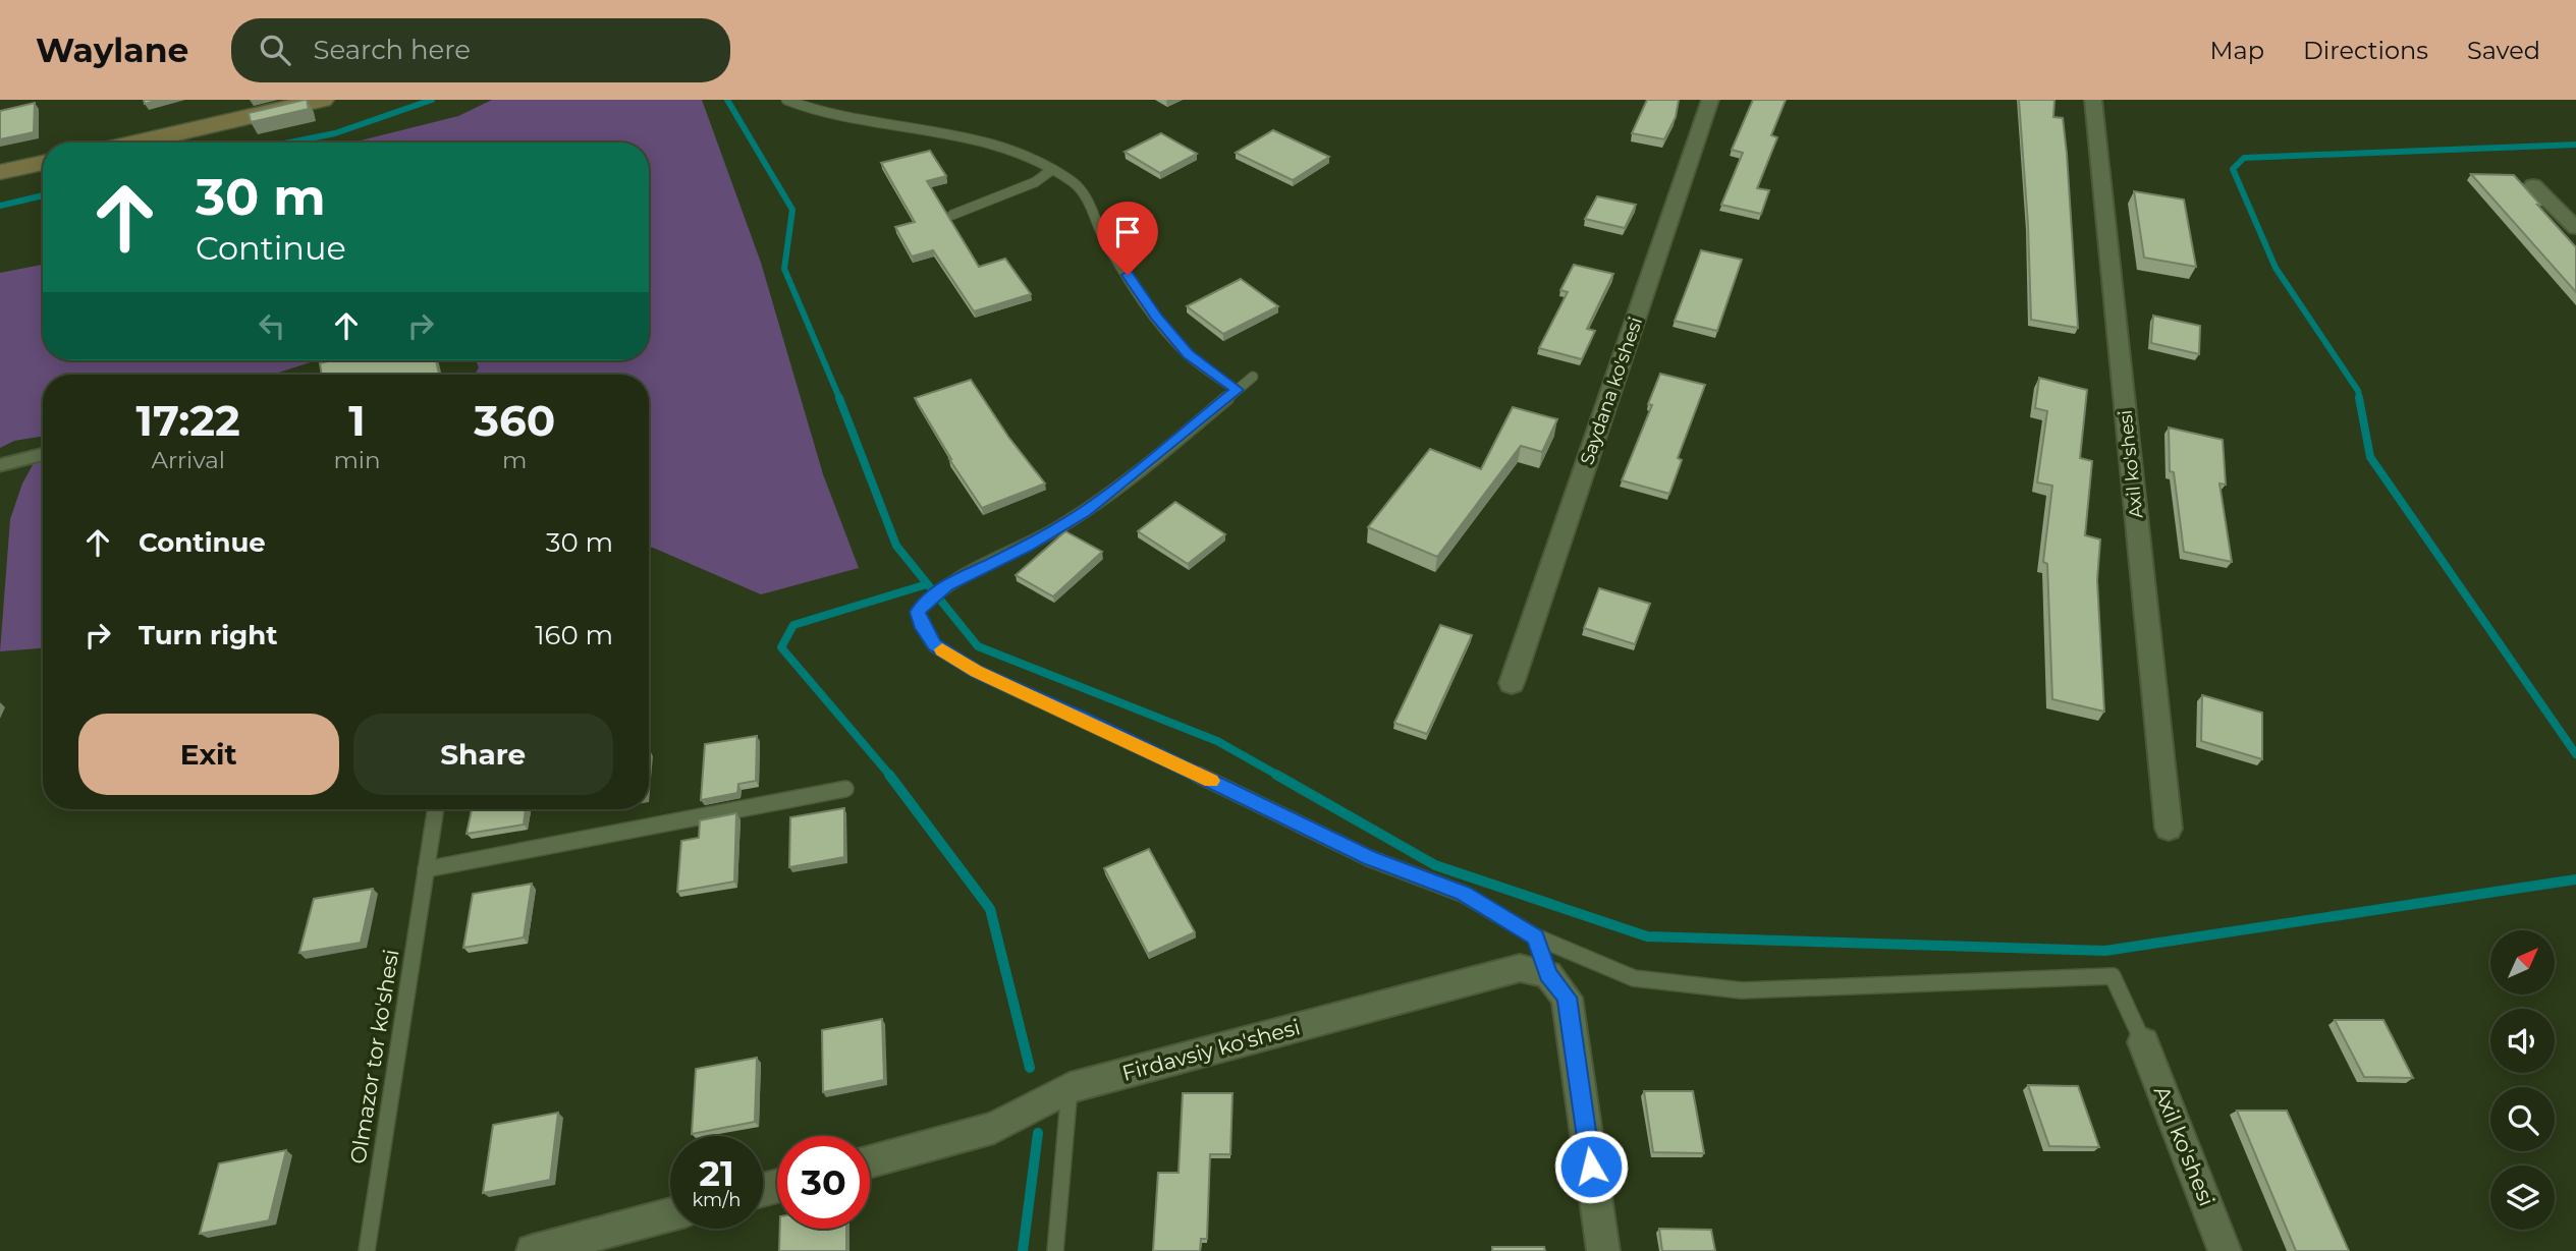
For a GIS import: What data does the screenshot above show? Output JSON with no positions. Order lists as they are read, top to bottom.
{
  "streets": {
    "street": ["Saydana ko'shesi", "Axil ko'shesi", "Firdavsiy ko'shesi"],
    "lane": ["Olmazor tor ko'shesi"]
  },
  "north": "top right",
  "page": {
    "header": "Waylane",
    "search": "Search here",
    "nav": ["Map", "Directions", "Saved"],
    "turn": ["30 m", "Continue"],
    "eta": [
      "17:22",
      "Arrival",
      "1",
      "min",
      "360",
      "m"
    ],
    "list": [
      {
        "name": "Continue",
        "value": "30 m"
      },
      {
        "name": "Turn right",
        "value": "160 m"
      }
    ],
    "buttons": ["Exit", "Share"],
    "speed": "21 km/h",
    "limit": "30"
  }
}
